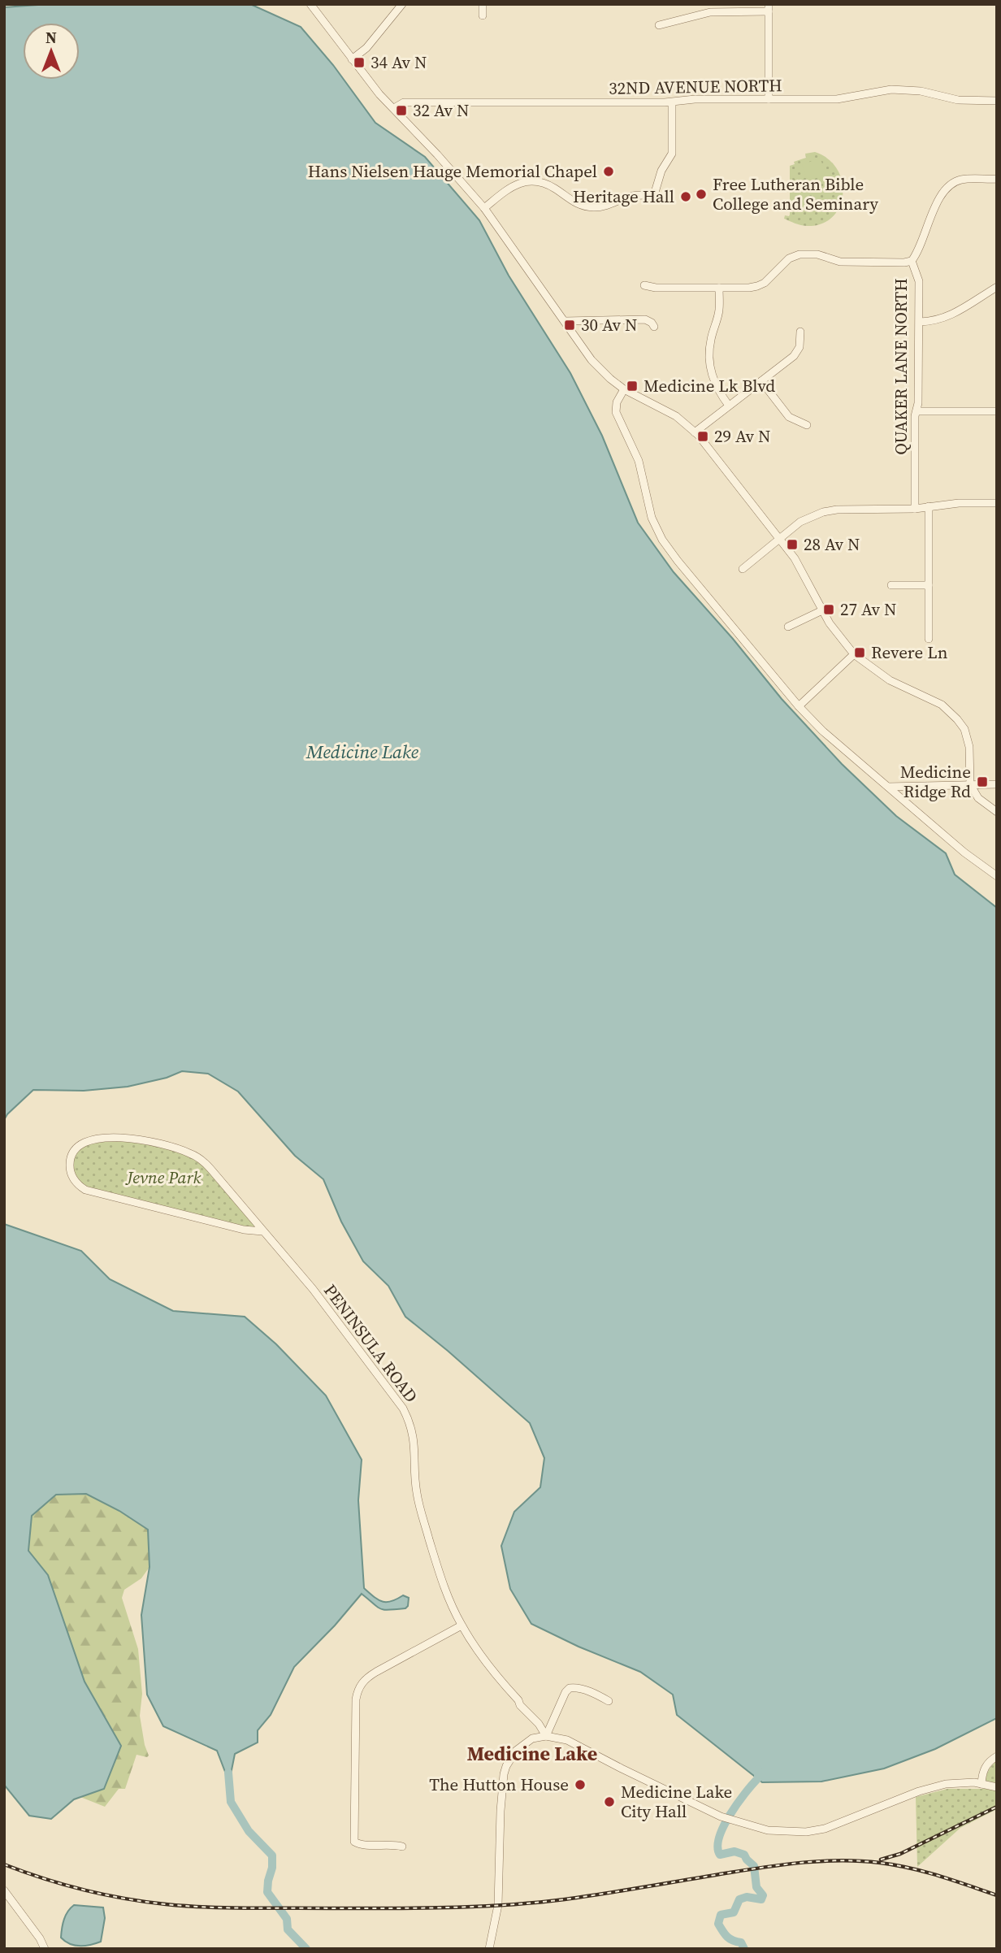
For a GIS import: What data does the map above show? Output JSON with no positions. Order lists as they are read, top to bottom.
{
  "streets": {
    "street": ["32ND AVENUE NORTH", "QUAKER LANE NORTH", "PENINSULA ROAD"]
  },
  "districts": ["Medicine Lake"],
  "water": ["Medicine Lake"],
  "parks": ["Jevne Park"],
  "places": {
    "transit": [
      "34 Av N",
      "32 Av N",
      "30 Av N",
      "Medicine Lk Blvd",
      "29 Av N",
      "28 Av N",
      "27 Av N",
      "Revere Ln",
      "Medicine Ridge Rd"
    ],
    "other": [
      "Hans Nielsen Hauge Memorial Chapel",
      "Free Lutheran Bible College and Seminary",
      "Heritage Hall",
      "The Hutton House",
      "Medicine Lake City Hall"
    ]
  },
  "north": "top"
}
